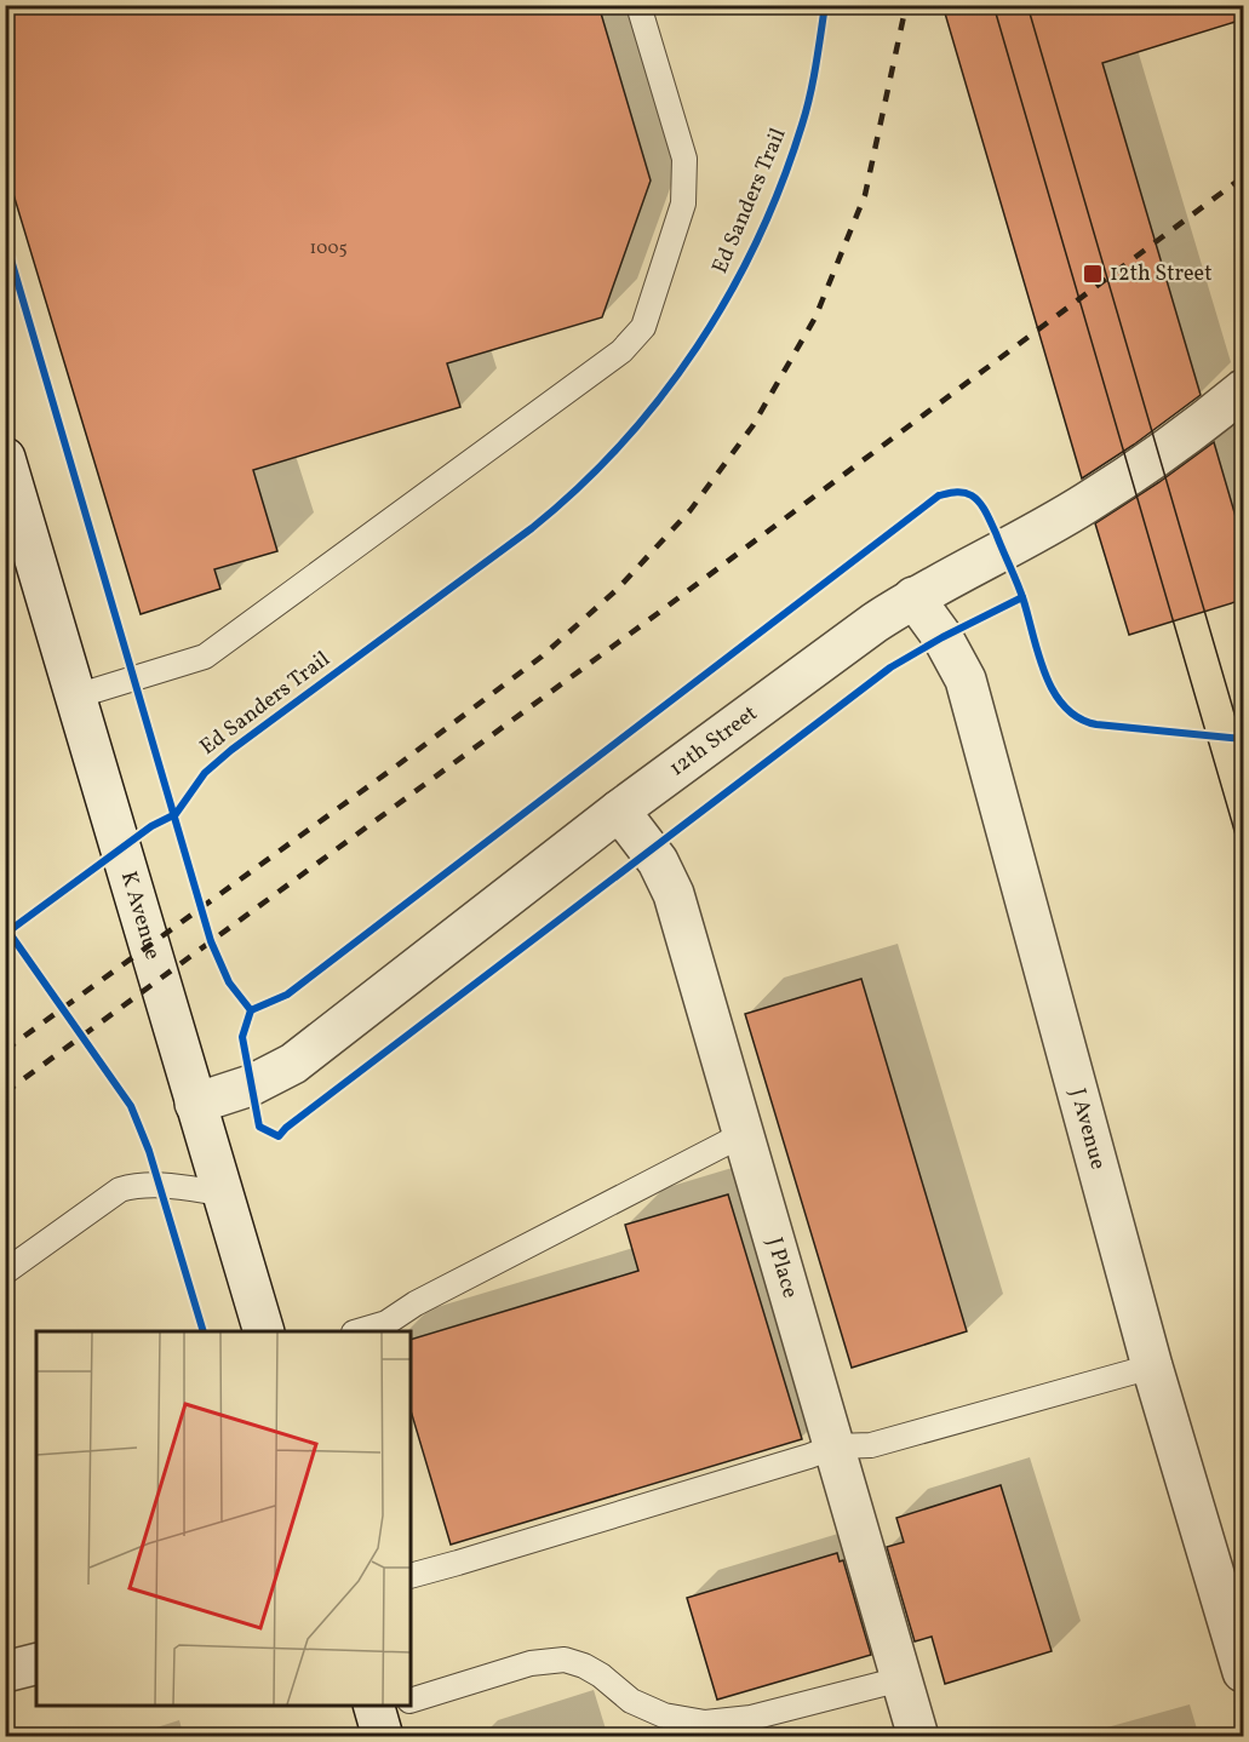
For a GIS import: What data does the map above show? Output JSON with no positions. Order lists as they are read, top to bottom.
{
  "streets": {
    "street": [
      "12th Street",
      "K Avenue",
      "J Avenue",
      "J Place"
    ],
    "cycle path": ["Ed Sanders Trail"]
  },
  "crossings": [
    ["12th Street", "K Avenue"],
    ["12th Street", "J Avenue"],
    ["12th Street", "J Place"]
  ],
  "places": {
    "transit": ["12th Street"]
  },
  "house_numbers": ["1005"]
}
